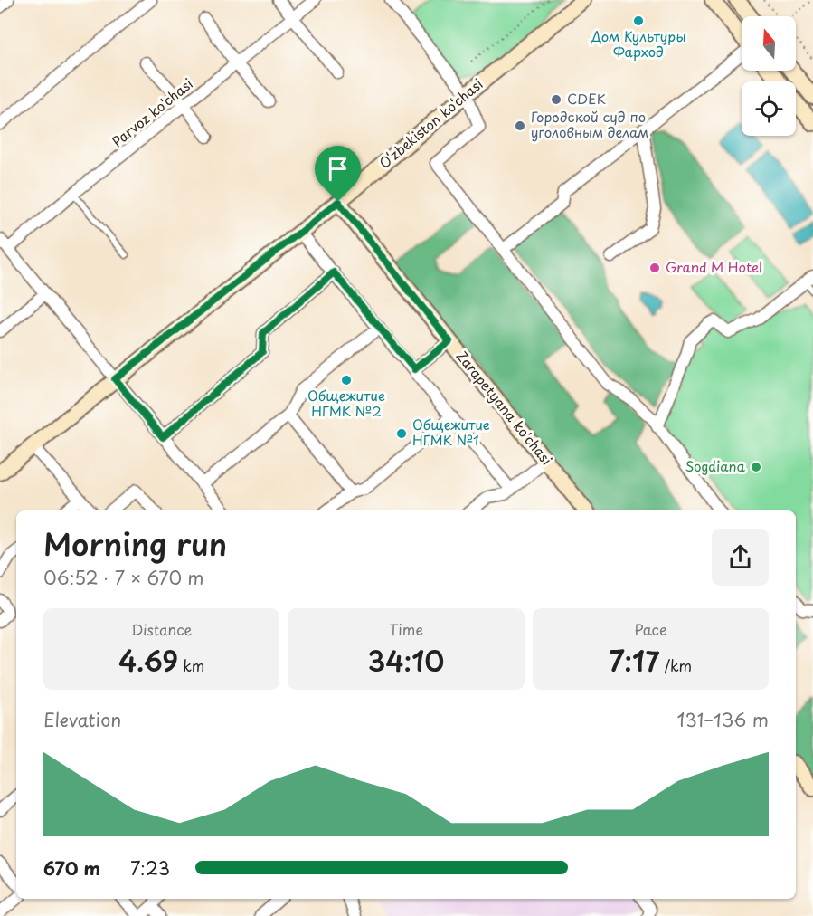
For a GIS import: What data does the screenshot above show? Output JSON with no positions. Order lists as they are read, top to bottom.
{
  "streets": {
    "street": ["Parvoz ko'chasi", "O‘zbekiston ko‘chasi", "Zarapetyana ko'chasi"]
  },
  "crossings": [
    ["O‘zbekiston ko‘chasi", "Zarapetyana ko'chasi"]
  ],
  "places": [
    "Дом Культуры Фарход",
    "CDEK",
    "Городской суд по уголовным делам",
    "Grand M Hotel",
    "Общежитие НГМК №2",
    "Общежитие НГМК №1",
    "Sogdiana"
  ],
  "north": "top",
  "page": {
    "heading": ["Morning run", "06:52 · 7 × 670 m"],
    "stats": [
      ["Distance", "4.69 km"],
      ["Time", "34:10"],
      ["Pace", "7:17 /km"]
    ],
    "chart": ["Elevation", "131–136 m"],
    "list": [
      {
        "name": "670 m",
        "note": "7:23"
      }
    ]
  }
}
